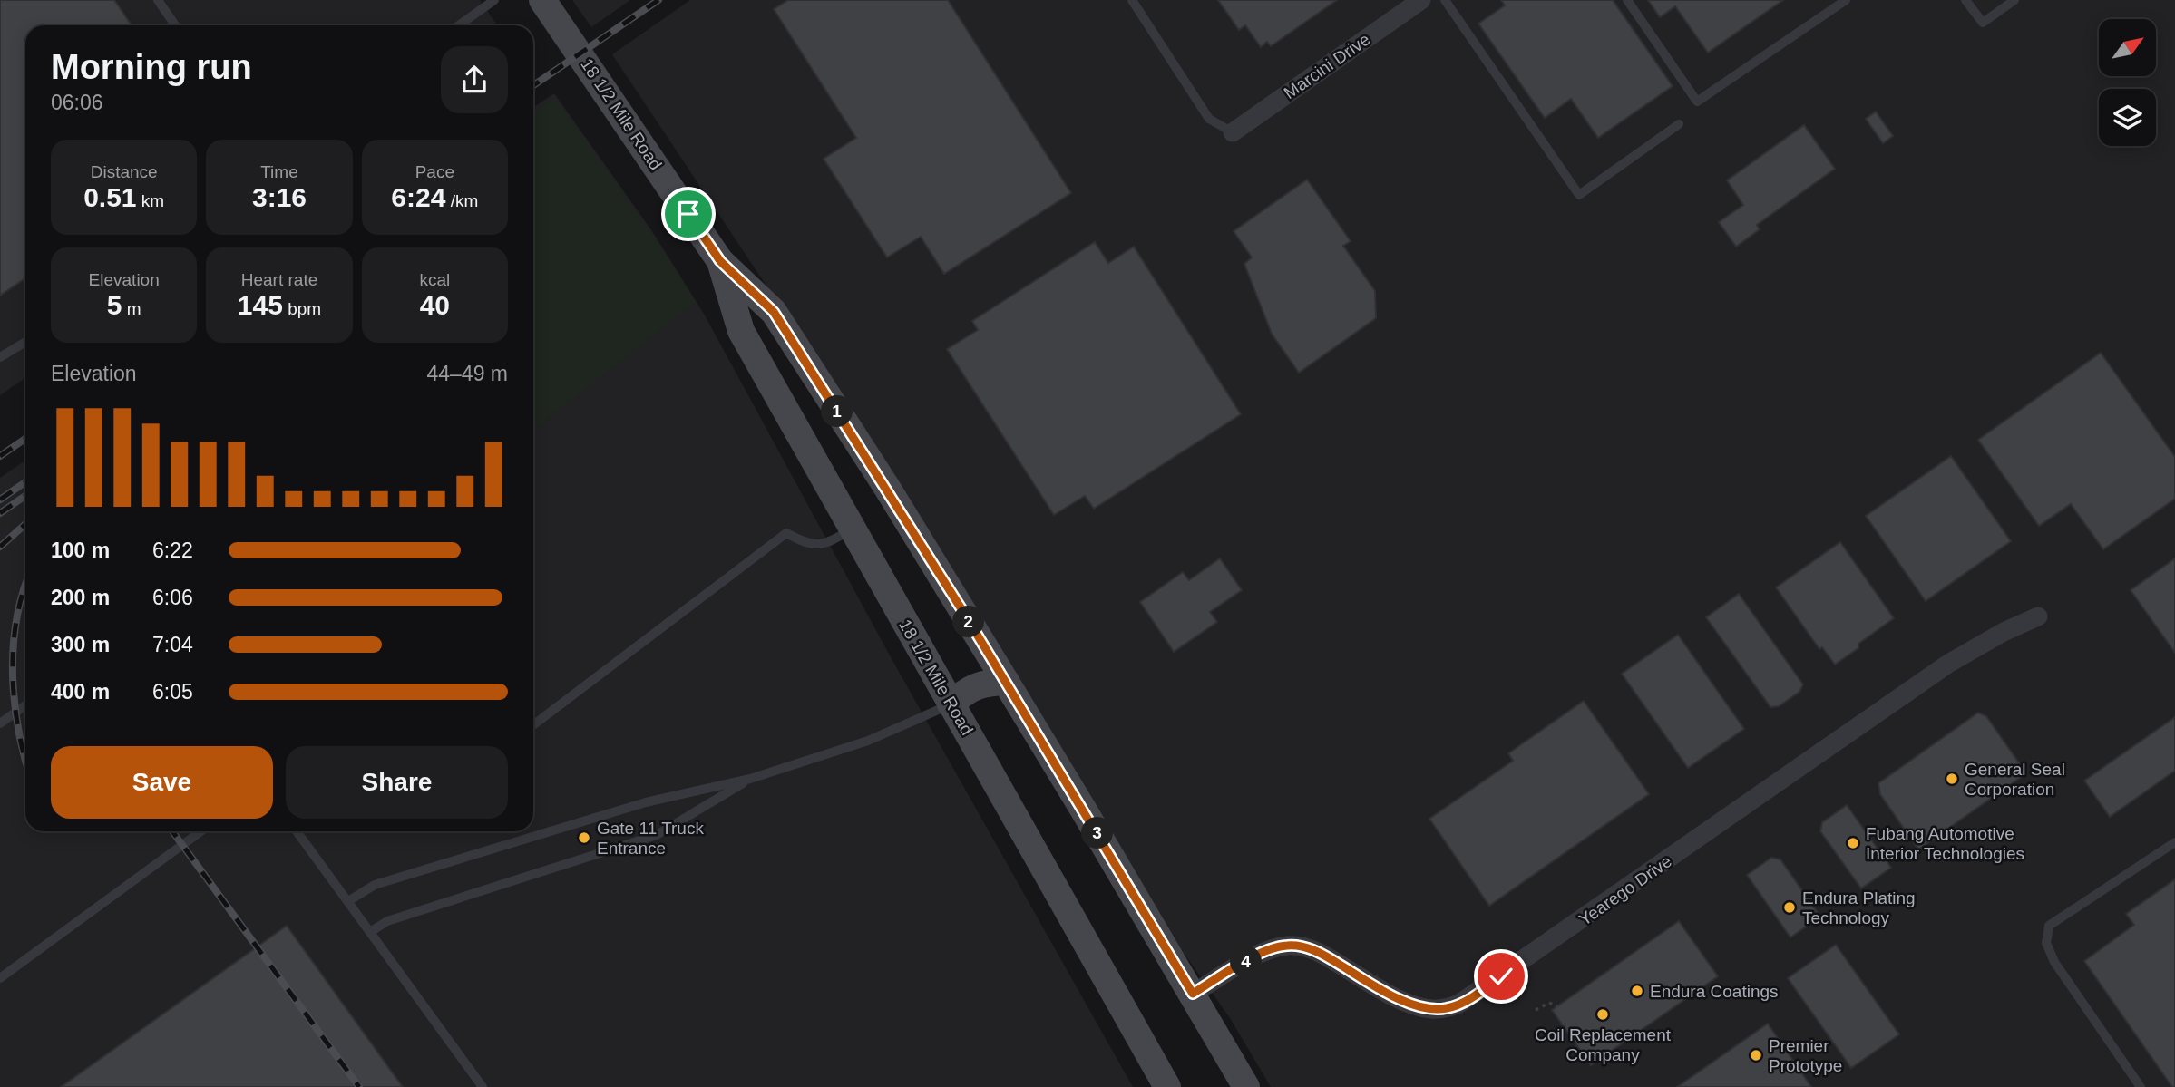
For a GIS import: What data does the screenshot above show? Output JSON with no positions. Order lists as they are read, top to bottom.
{
  "streets": {
    "street": ["Marcini Drive", "18 1/2 Mile Road", "Yearego Drive"]
  },
  "crossings": [
    ["18 1/2 Mile Road", "Yearego Drive"]
  ],
  "places": [
    "General Seal Corporation",
    "Gate 11 Truck Entrance",
    "Fubang Automotive Interior Technologies",
    "Endura Plating Technology",
    "Endura Coatings",
    "Coil Replacement Company",
    "Premier Prototype"
  ],
  "north": "top right",
  "page": {
    "heading": ["Morning run", "06:06"],
    "stats": [
      ["Distance", "0.51 km"],
      ["Time", "3:16"],
      ["Pace", "6:24 /km"],
      ["Elevation", "5 m"],
      ["Heart rate", "145 bpm"],
      ["kcal", "40"]
    ],
    "chart": ["Elevation", "44–49 m"],
    "pins": [
      "1",
      "2",
      "3",
      "4"
    ],
    "list": [
      {
        "name": "100 m",
        "note": "6:22"
      },
      {
        "name": "200 m",
        "note": "6:06"
      },
      {
        "name": "300 m",
        "note": "7:04"
      },
      {
        "name": "400 m",
        "note": "6:05"
      }
    ],
    "buttons": ["Save", "Share"]
  }
}
